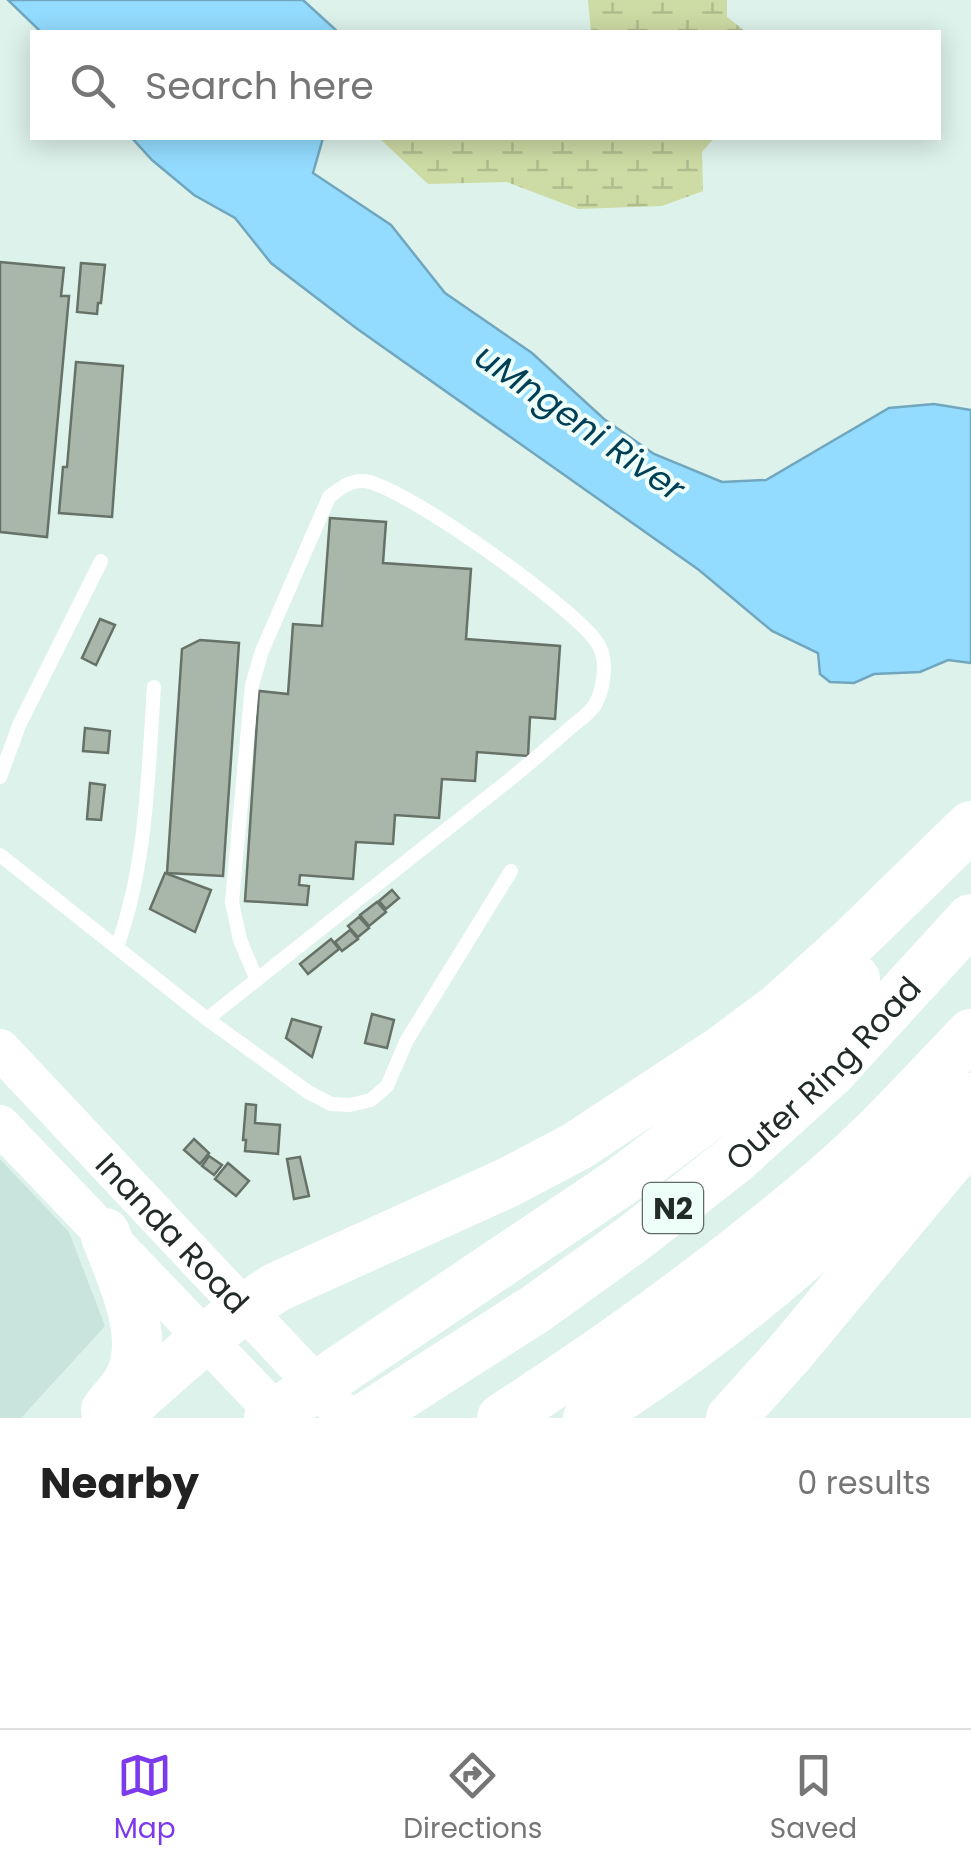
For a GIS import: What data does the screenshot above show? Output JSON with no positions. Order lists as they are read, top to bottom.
{
  "streets": {
    "highway": ["Outer Ring Road", "N2"],
    "main road": ["Inanda Road"]
  },
  "water": ["uMngeni River"],
  "page": {
    "search": "Search here",
    "heading": ["Nearby", "0 results"],
    "nav": ["Map", "Directions", "Saved"]
  }
}
